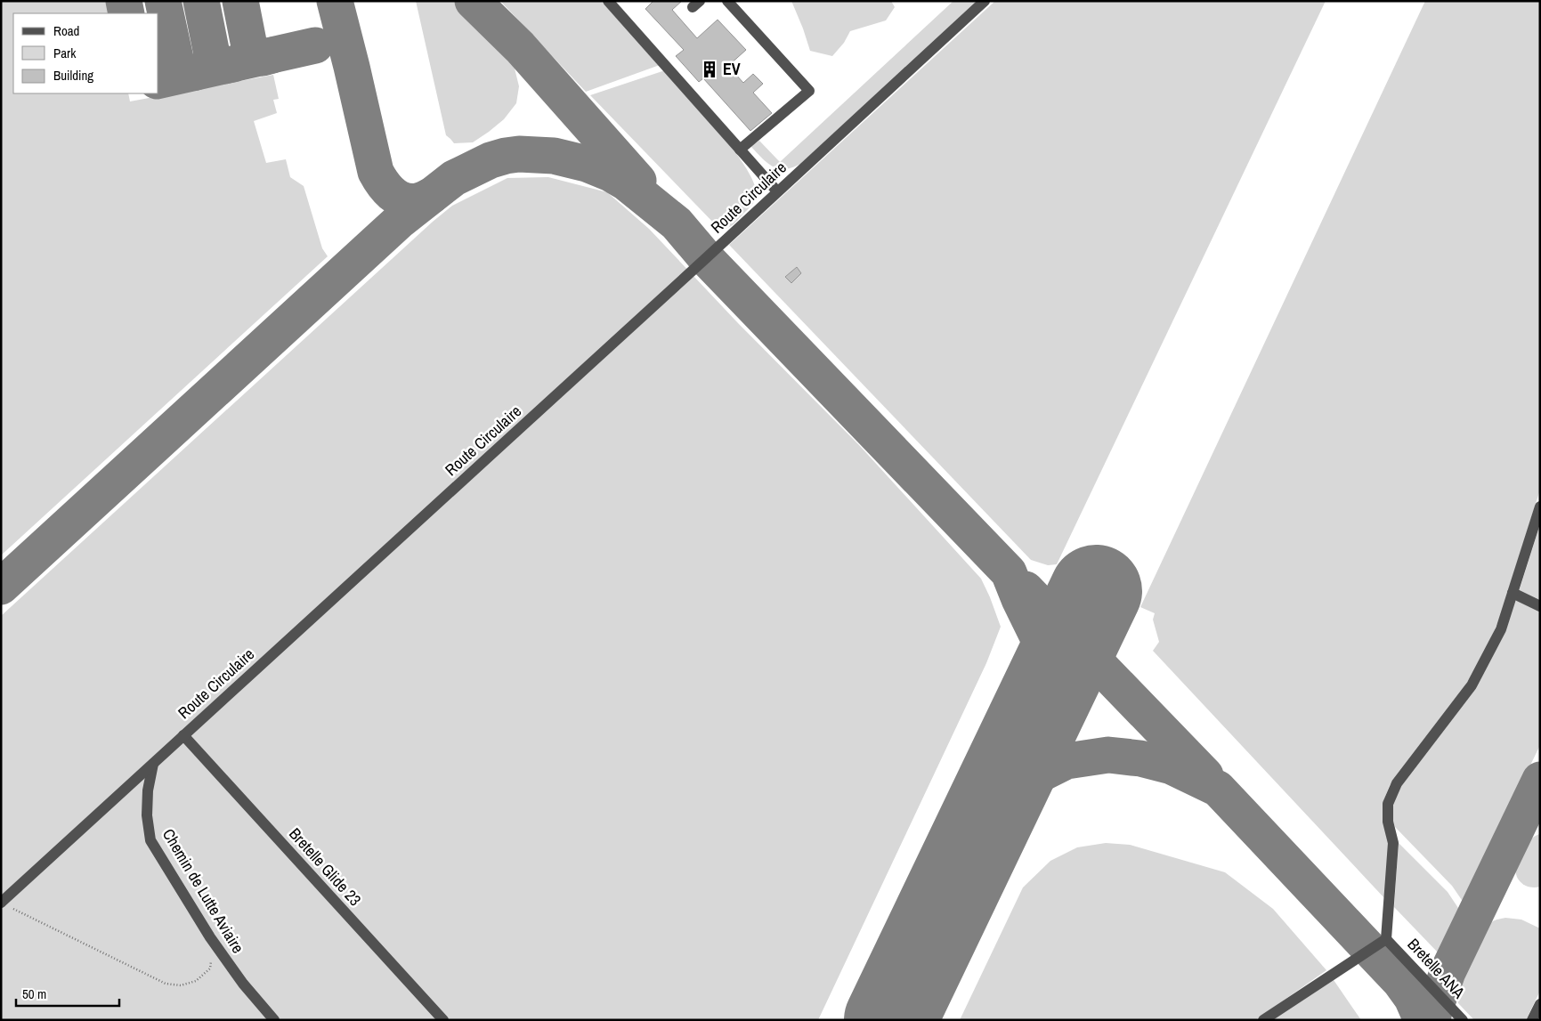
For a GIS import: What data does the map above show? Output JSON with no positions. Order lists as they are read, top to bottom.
{
  "streets": {
    "lane": [
      "Route Circulaire",
      "Bretelle Glide 23",
      "Chemin de Lutte Aviaire",
      "Bretelle ANA"
    ]
  },
  "crossings": [
    ["Route Circulaire", "Bretelle Glide 23"],
    ["Route Circulaire", "Chemin de Lutte Aviaire"]
  ],
  "places": {
    "building": ["EV"]
  },
  "legend": ["Road", "Park", "Building"],
  "scale_bar": "50 m"
}
